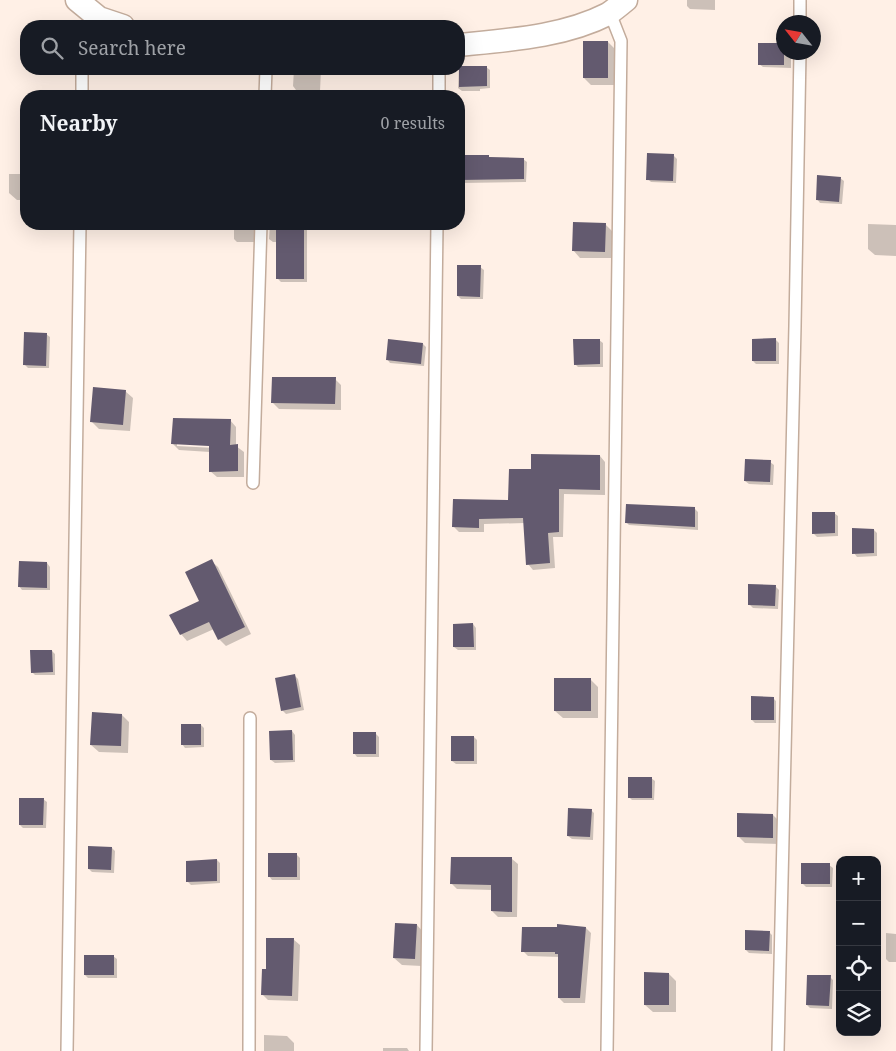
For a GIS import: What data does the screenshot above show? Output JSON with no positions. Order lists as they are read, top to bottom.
{
  "north": "top left",
  "page": {
    "search": "Search here",
    "heading": ["Nearby", "0 results"],
    "map_buttons": ["+", "−"]
  }
}
